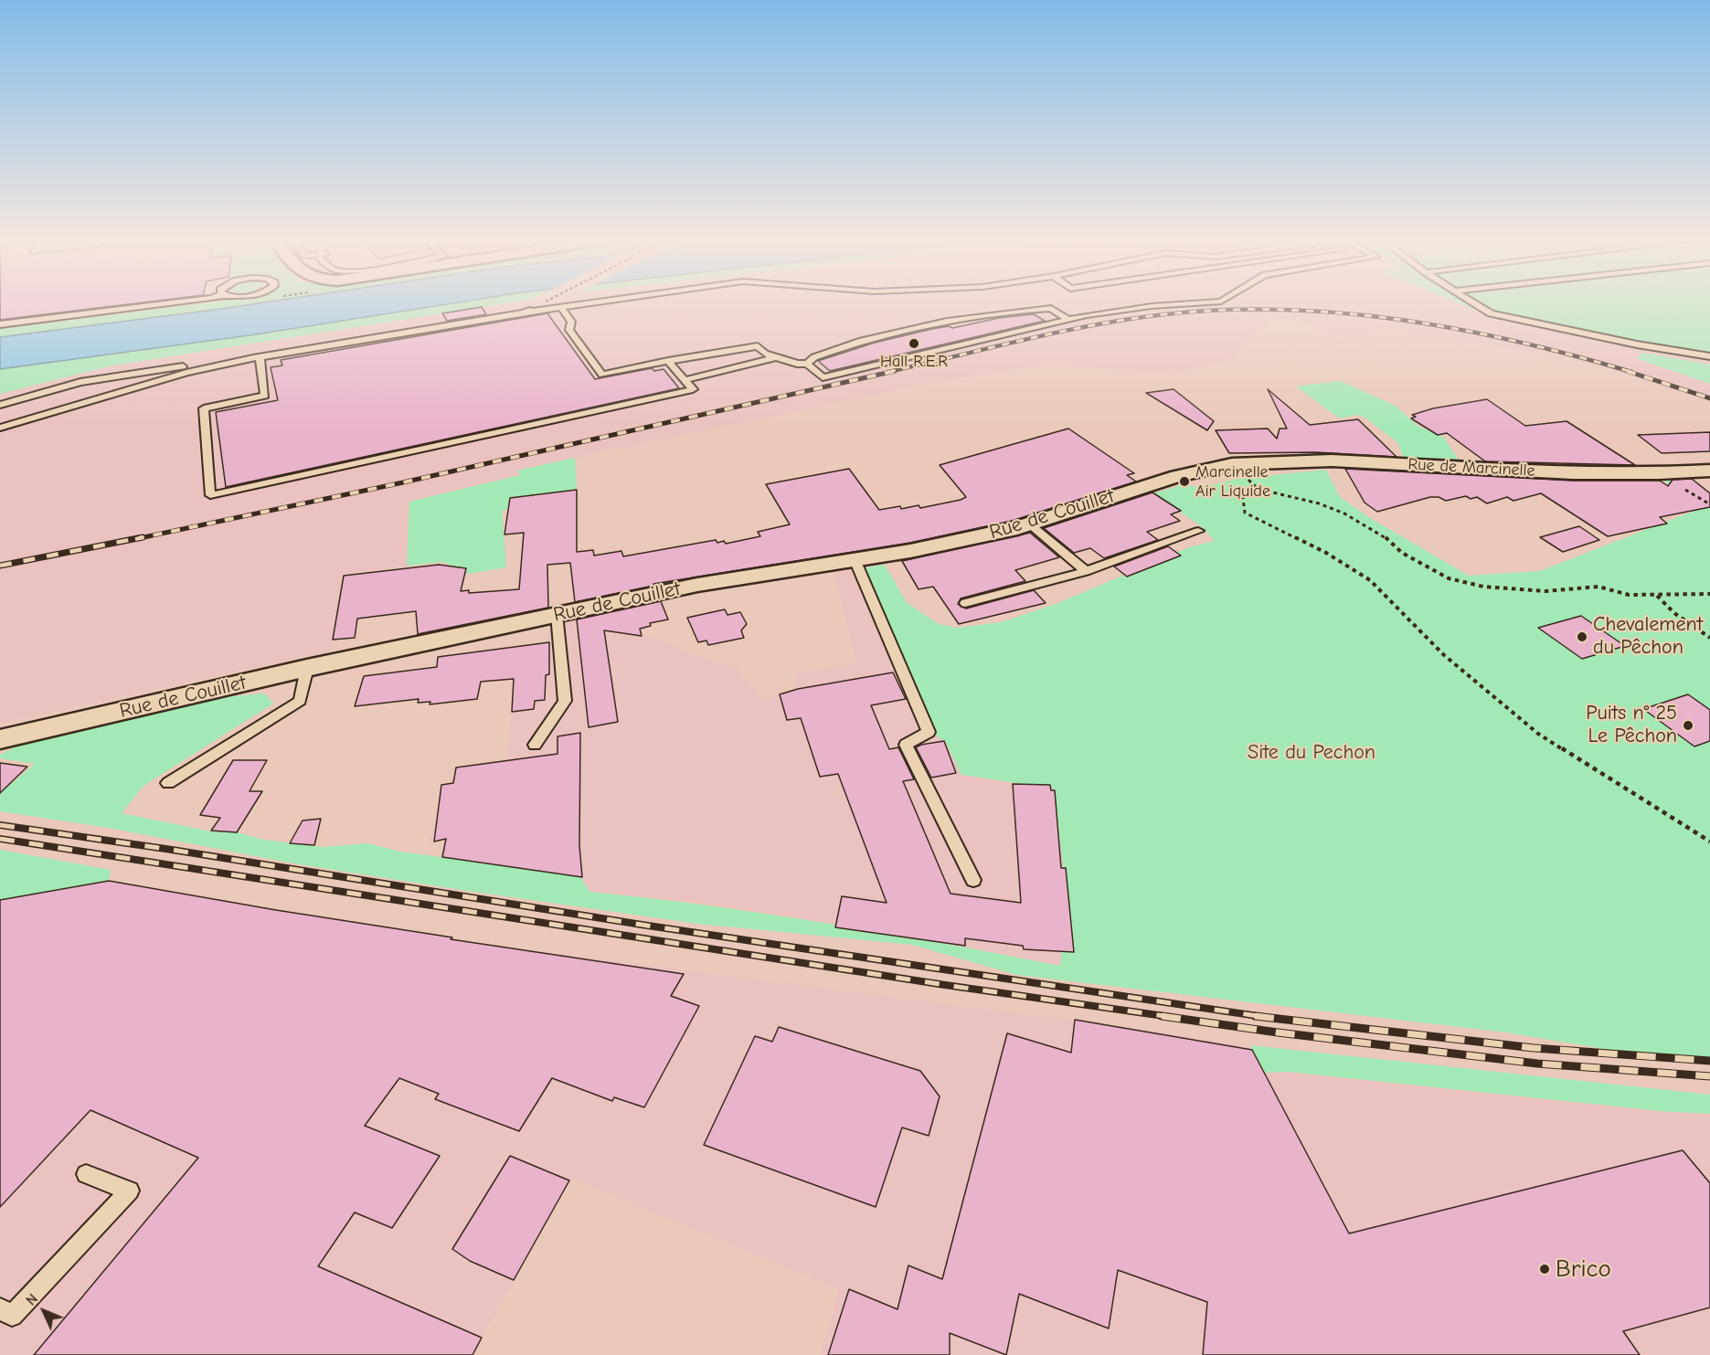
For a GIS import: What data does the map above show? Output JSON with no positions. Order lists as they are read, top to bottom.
{
  "streets": {
    "street": ["Rue de Marcinelle", "Rue de Couillet"]
  },
  "crossings": [
    ["Rue de Marcinelle", "Rue de Couillet"]
  ],
  "parks": ["Site du Pechon"],
  "places": [
    "Hall R.E.R",
    "Marcinelle Air Liquide",
    "Chevalement du Pêchon",
    "Puits n° 25 Le Pêchon",
    "Brico"
  ],
  "north": "top left"
}
